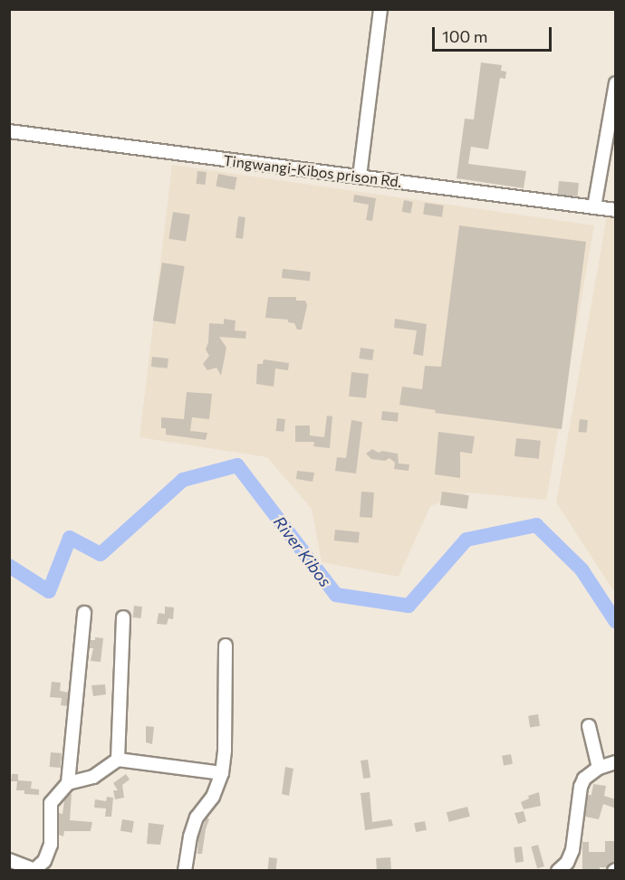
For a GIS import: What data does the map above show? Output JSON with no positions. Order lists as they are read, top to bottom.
{
  "streets": {
    "street": ["Tingwangi-Kibos prison Rd."]
  },
  "water": ["River Kibos"],
  "scale_bar": "100 m"
}
